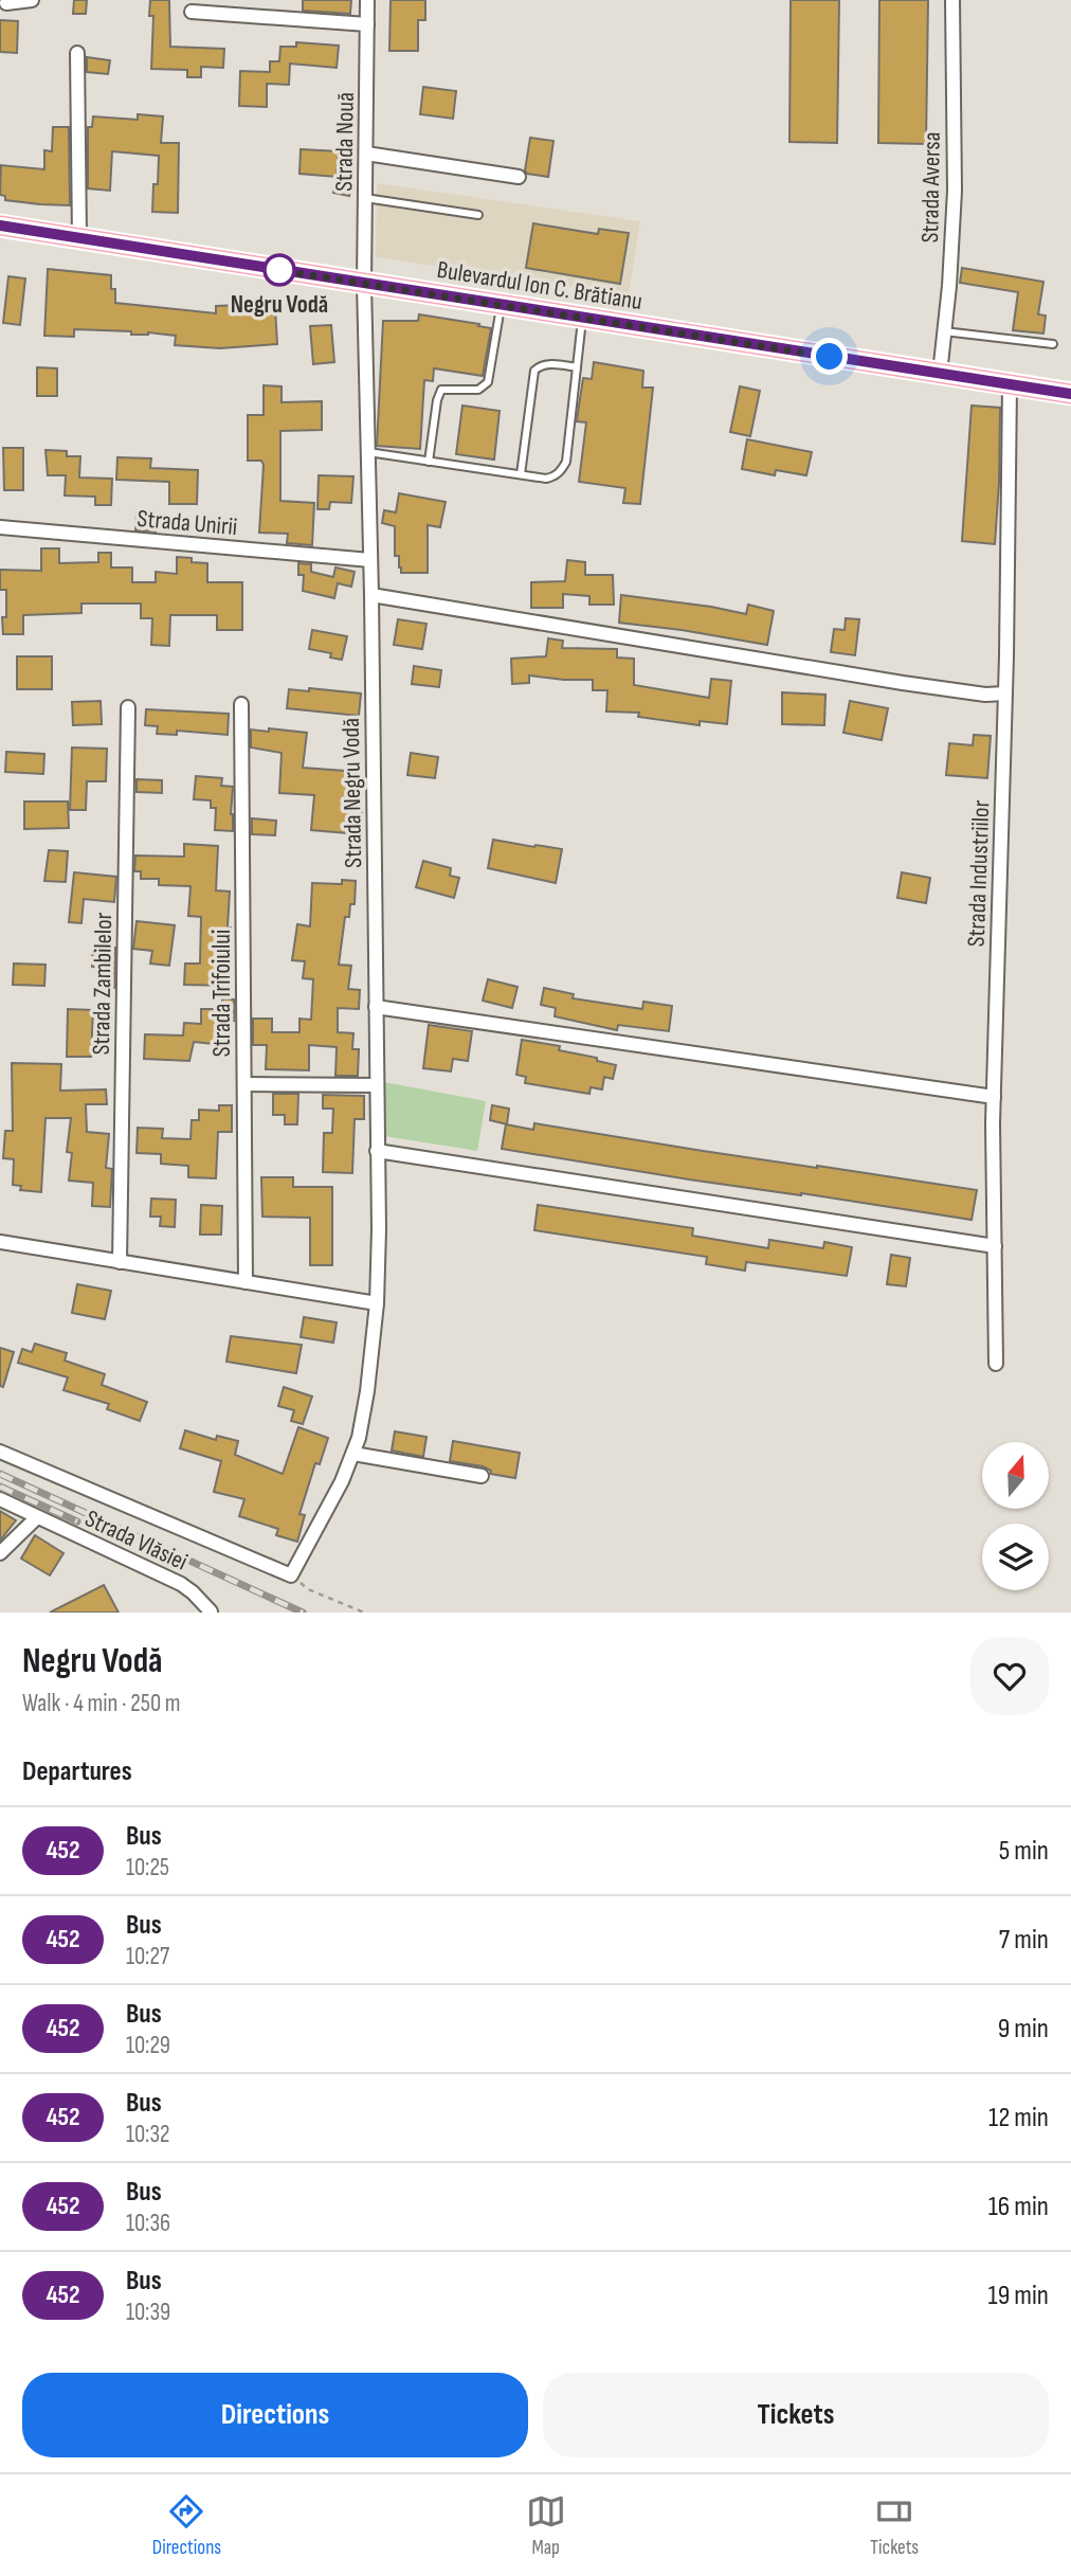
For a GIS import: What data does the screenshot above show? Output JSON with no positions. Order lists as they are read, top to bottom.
{
  "streets": {
    "main road": ["Bulevardul Ion C. Brătianu"],
    "street": [
      "Strada Nouă",
      "Strada Aversa",
      "Strada Unirii",
      "Strada Negru Vodă",
      "Strada Industriilor",
      "Strada Zambilelor",
      "Strada Trifoiului",
      "Strada Vlăsiei"
    ]
  },
  "crossings": [
    ["Strada Nouă", "Bulevardul Ion C. Brătianu"],
    ["Strada Nouă", "Strada Negru Vodă"],
    ["Strada Aversa", "Bulevardul Ion C. Brătianu"],
    ["Bulevardul Ion C. Brătianu", "Strada Negru Vodă"],
    ["Bulevardul Ion C. Brătianu", "Strada Industriilor"],
    ["Strada Unirii", "Strada Negru Vodă"]
  ],
  "places": ["Negru Vodă"],
  "lines": ["bus line 452"],
  "north": "top",
  "page": {
    "heading": [
      ["Negru Vodă", "Walk · 4 min · 250 m"],
      "Departures"
    ],
    "list": [
      {
        "mark": "452",
        "name": "Bus",
        "note": "10:25",
        "value": "5 min"
      },
      {
        "mark": "452",
        "name": "Bus",
        "note": "10:27",
        "value": "7 min"
      },
      {
        "mark": "452",
        "name": "Bus",
        "note": "10:29",
        "value": "9 min"
      },
      {
        "mark": "452",
        "name": "Bus",
        "note": "10:32",
        "value": "12 min"
      },
      {
        "mark": "452",
        "name": "Bus",
        "note": "10:36",
        "value": "16 min"
      },
      {
        "mark": "452",
        "name": "Bus",
        "note": "10:39",
        "value": "19 min"
      }
    ],
    "buttons": ["Directions", "Tickets"],
    "tabs": ["Directions", "Map", "Tickets"]
  }
}
